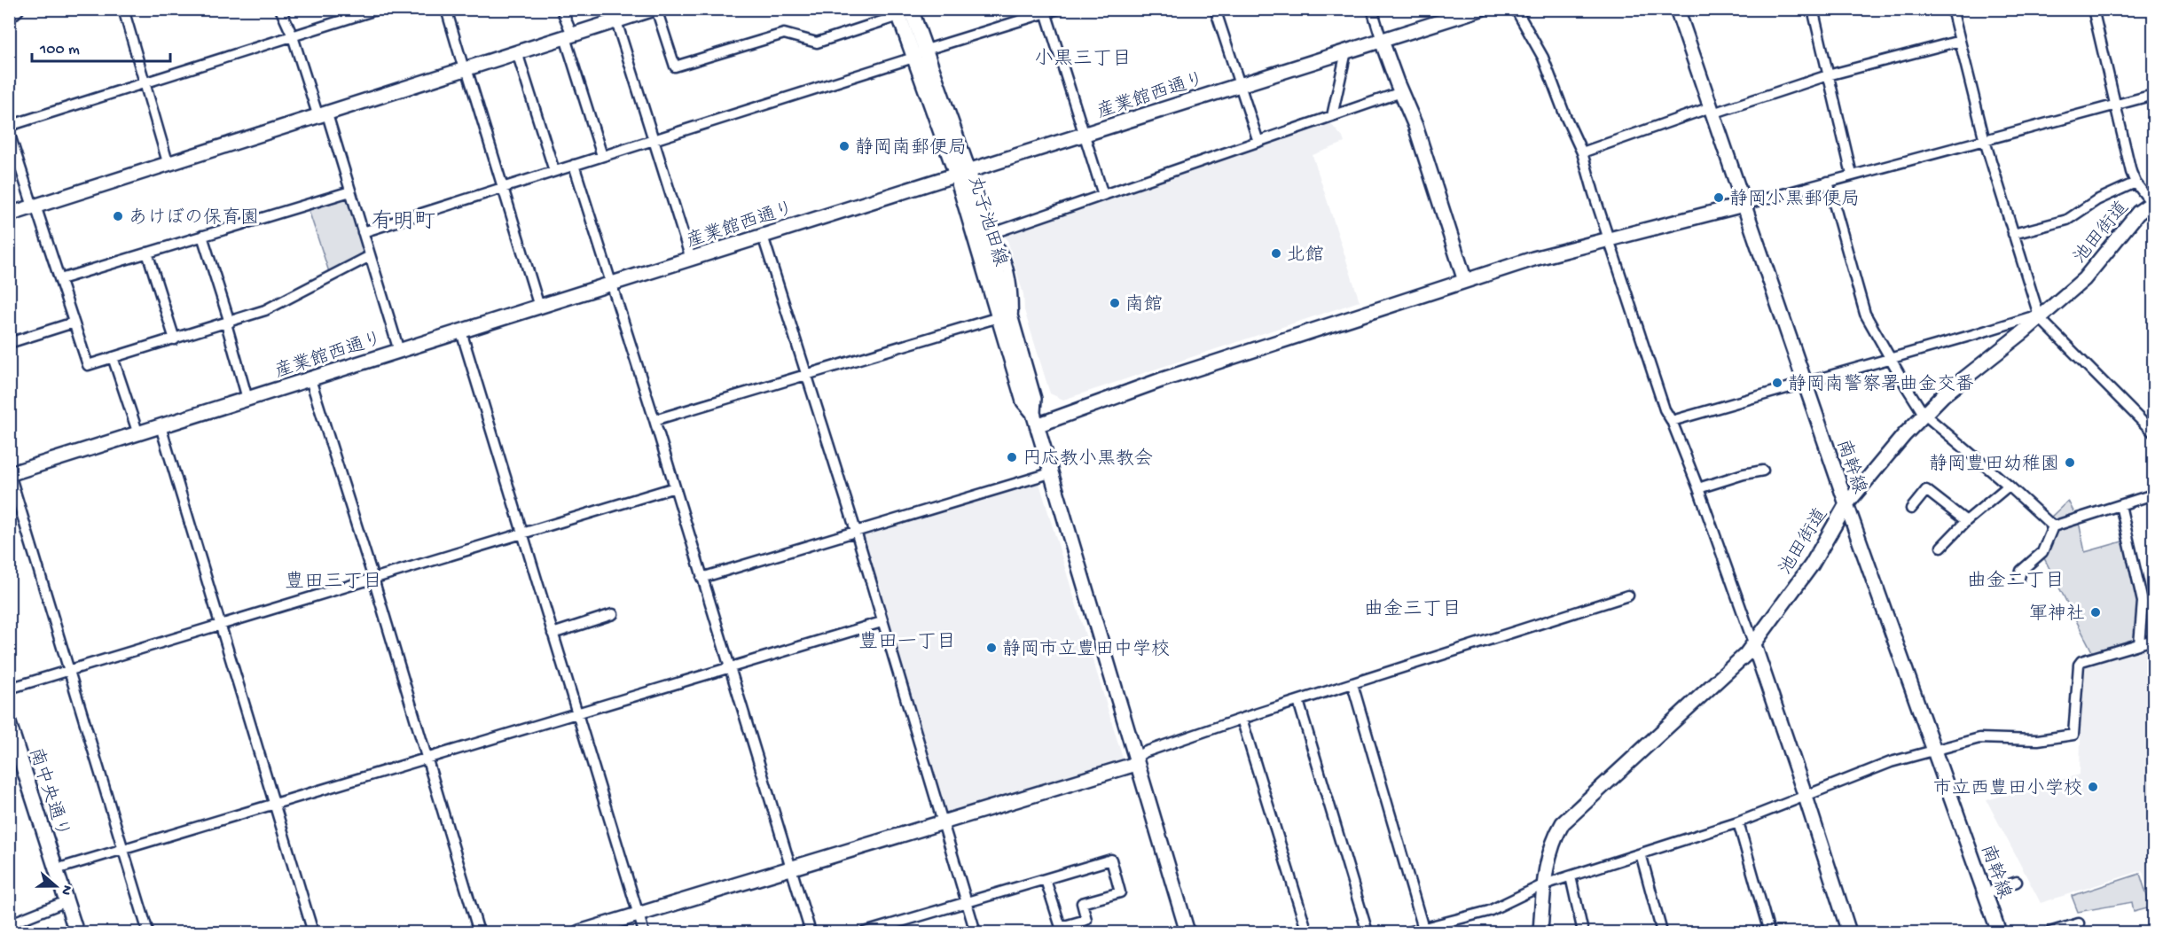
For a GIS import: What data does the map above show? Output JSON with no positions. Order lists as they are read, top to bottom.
{
  "streets": {
    "street": [
      "産業館西通り",
      "丸子池田線",
      "池田街道",
      "南幹線",
      "南中央通り"
    ]
  },
  "crossings": [
    ["産業館西通り", "丸子池田線"],
    ["池田街道", "南幹線"]
  ],
  "districts": [
    "小黒三丁目",
    "有明町",
    "曲金二丁目",
    "豊田三丁目",
    "曲金三丁目",
    "豊田一丁目"
  ],
  "places": [
    "静岡南郵便局",
    "静岡小黒郵便局",
    "あけぼの保育園",
    "北館",
    "南館",
    "静岡南警察署曲金交番",
    "円応教小黒教会",
    "静岡豊田幼稚園",
    "軍神社",
    "静岡市立豊田中学校",
    "市立西豊田小学校"
  ],
  "scale_bar": "100 m",
  "north": "right"
}
